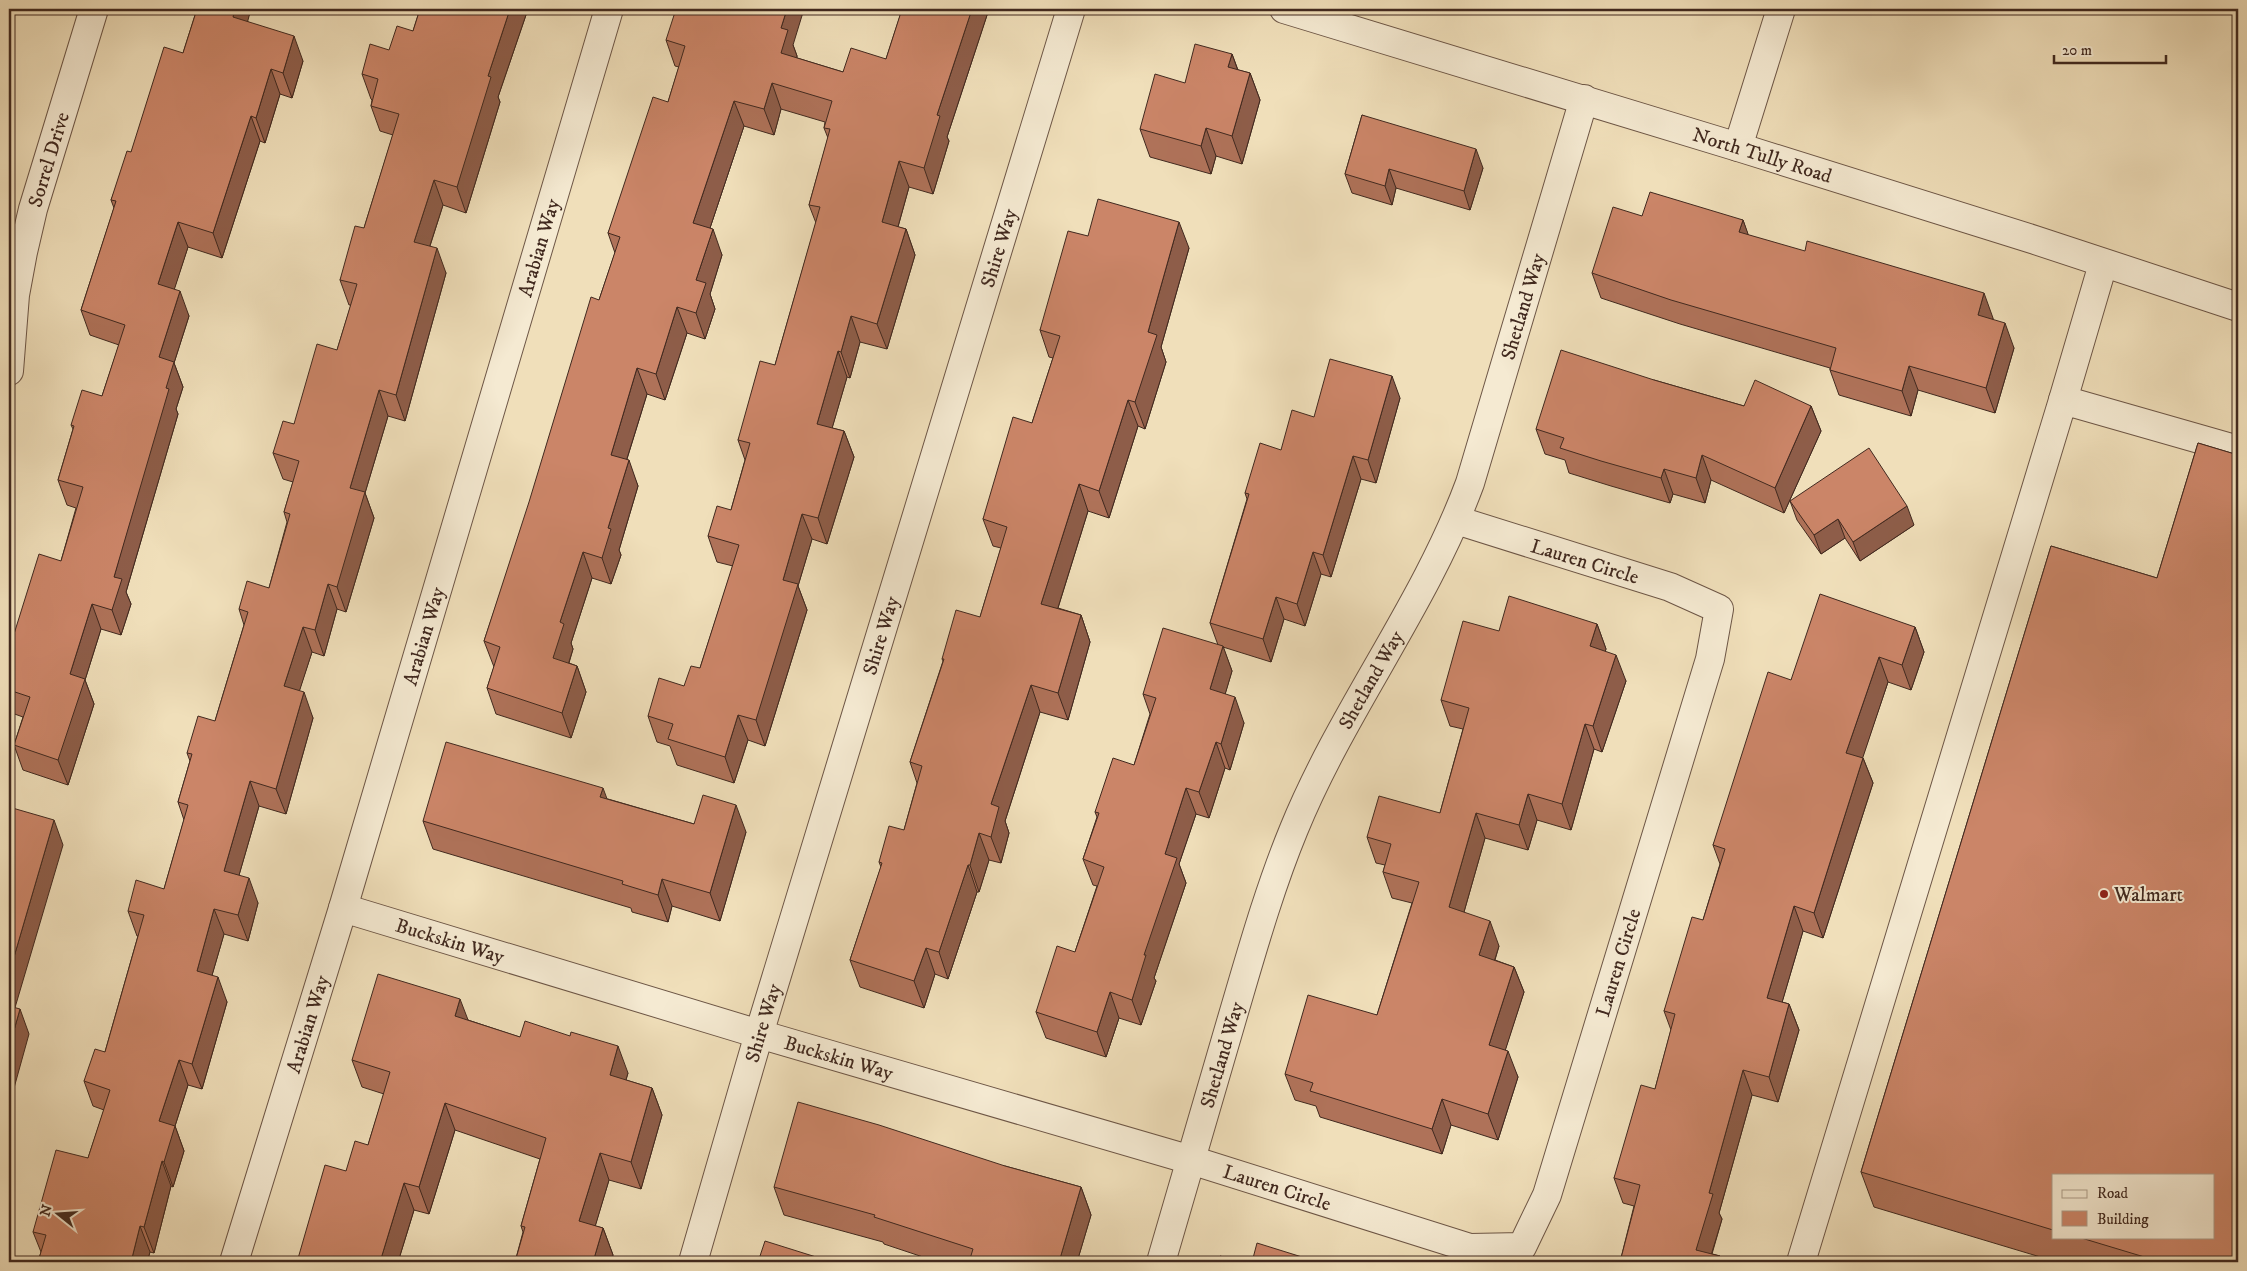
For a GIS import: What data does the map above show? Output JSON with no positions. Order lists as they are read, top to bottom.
{
  "streets": {
    "street": [
      "North Tully Road",
      "Sorrel Drive",
      "Arabian Way",
      "Shire Way",
      "Shetland Way",
      "Lauren Circle",
      "Buckskin Way"
    ]
  },
  "crossings": [
    ["North Tully Road", "Shetland Way"],
    ["Arabian Way", "Buckskin Way"],
    ["Shire Way", "Buckskin Way"],
    ["Shetland Way", "Lauren Circle"],
    ["Shetland Way", "Buckskin Way"],
    ["Lauren Circle", "Buckskin Way"]
  ],
  "places": ["Walmart"],
  "legend": ["Road", "Building"],
  "scale_bar": "20 m",
  "north": "left"
}
